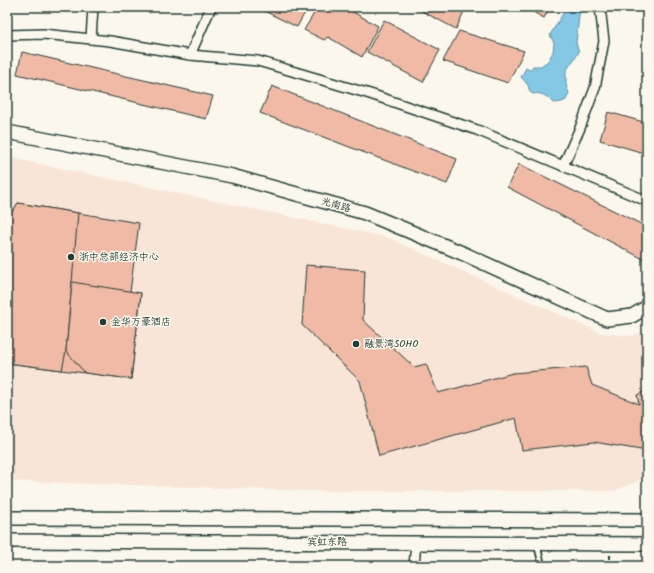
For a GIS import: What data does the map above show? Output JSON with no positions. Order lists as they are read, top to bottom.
{
  "streets": {
    "main road": ["光南路", "宾虹东路"]
  },
  "places": ["浙中总部经济中心", "金华万豪酒店", "融景湾SOHO"]
}
